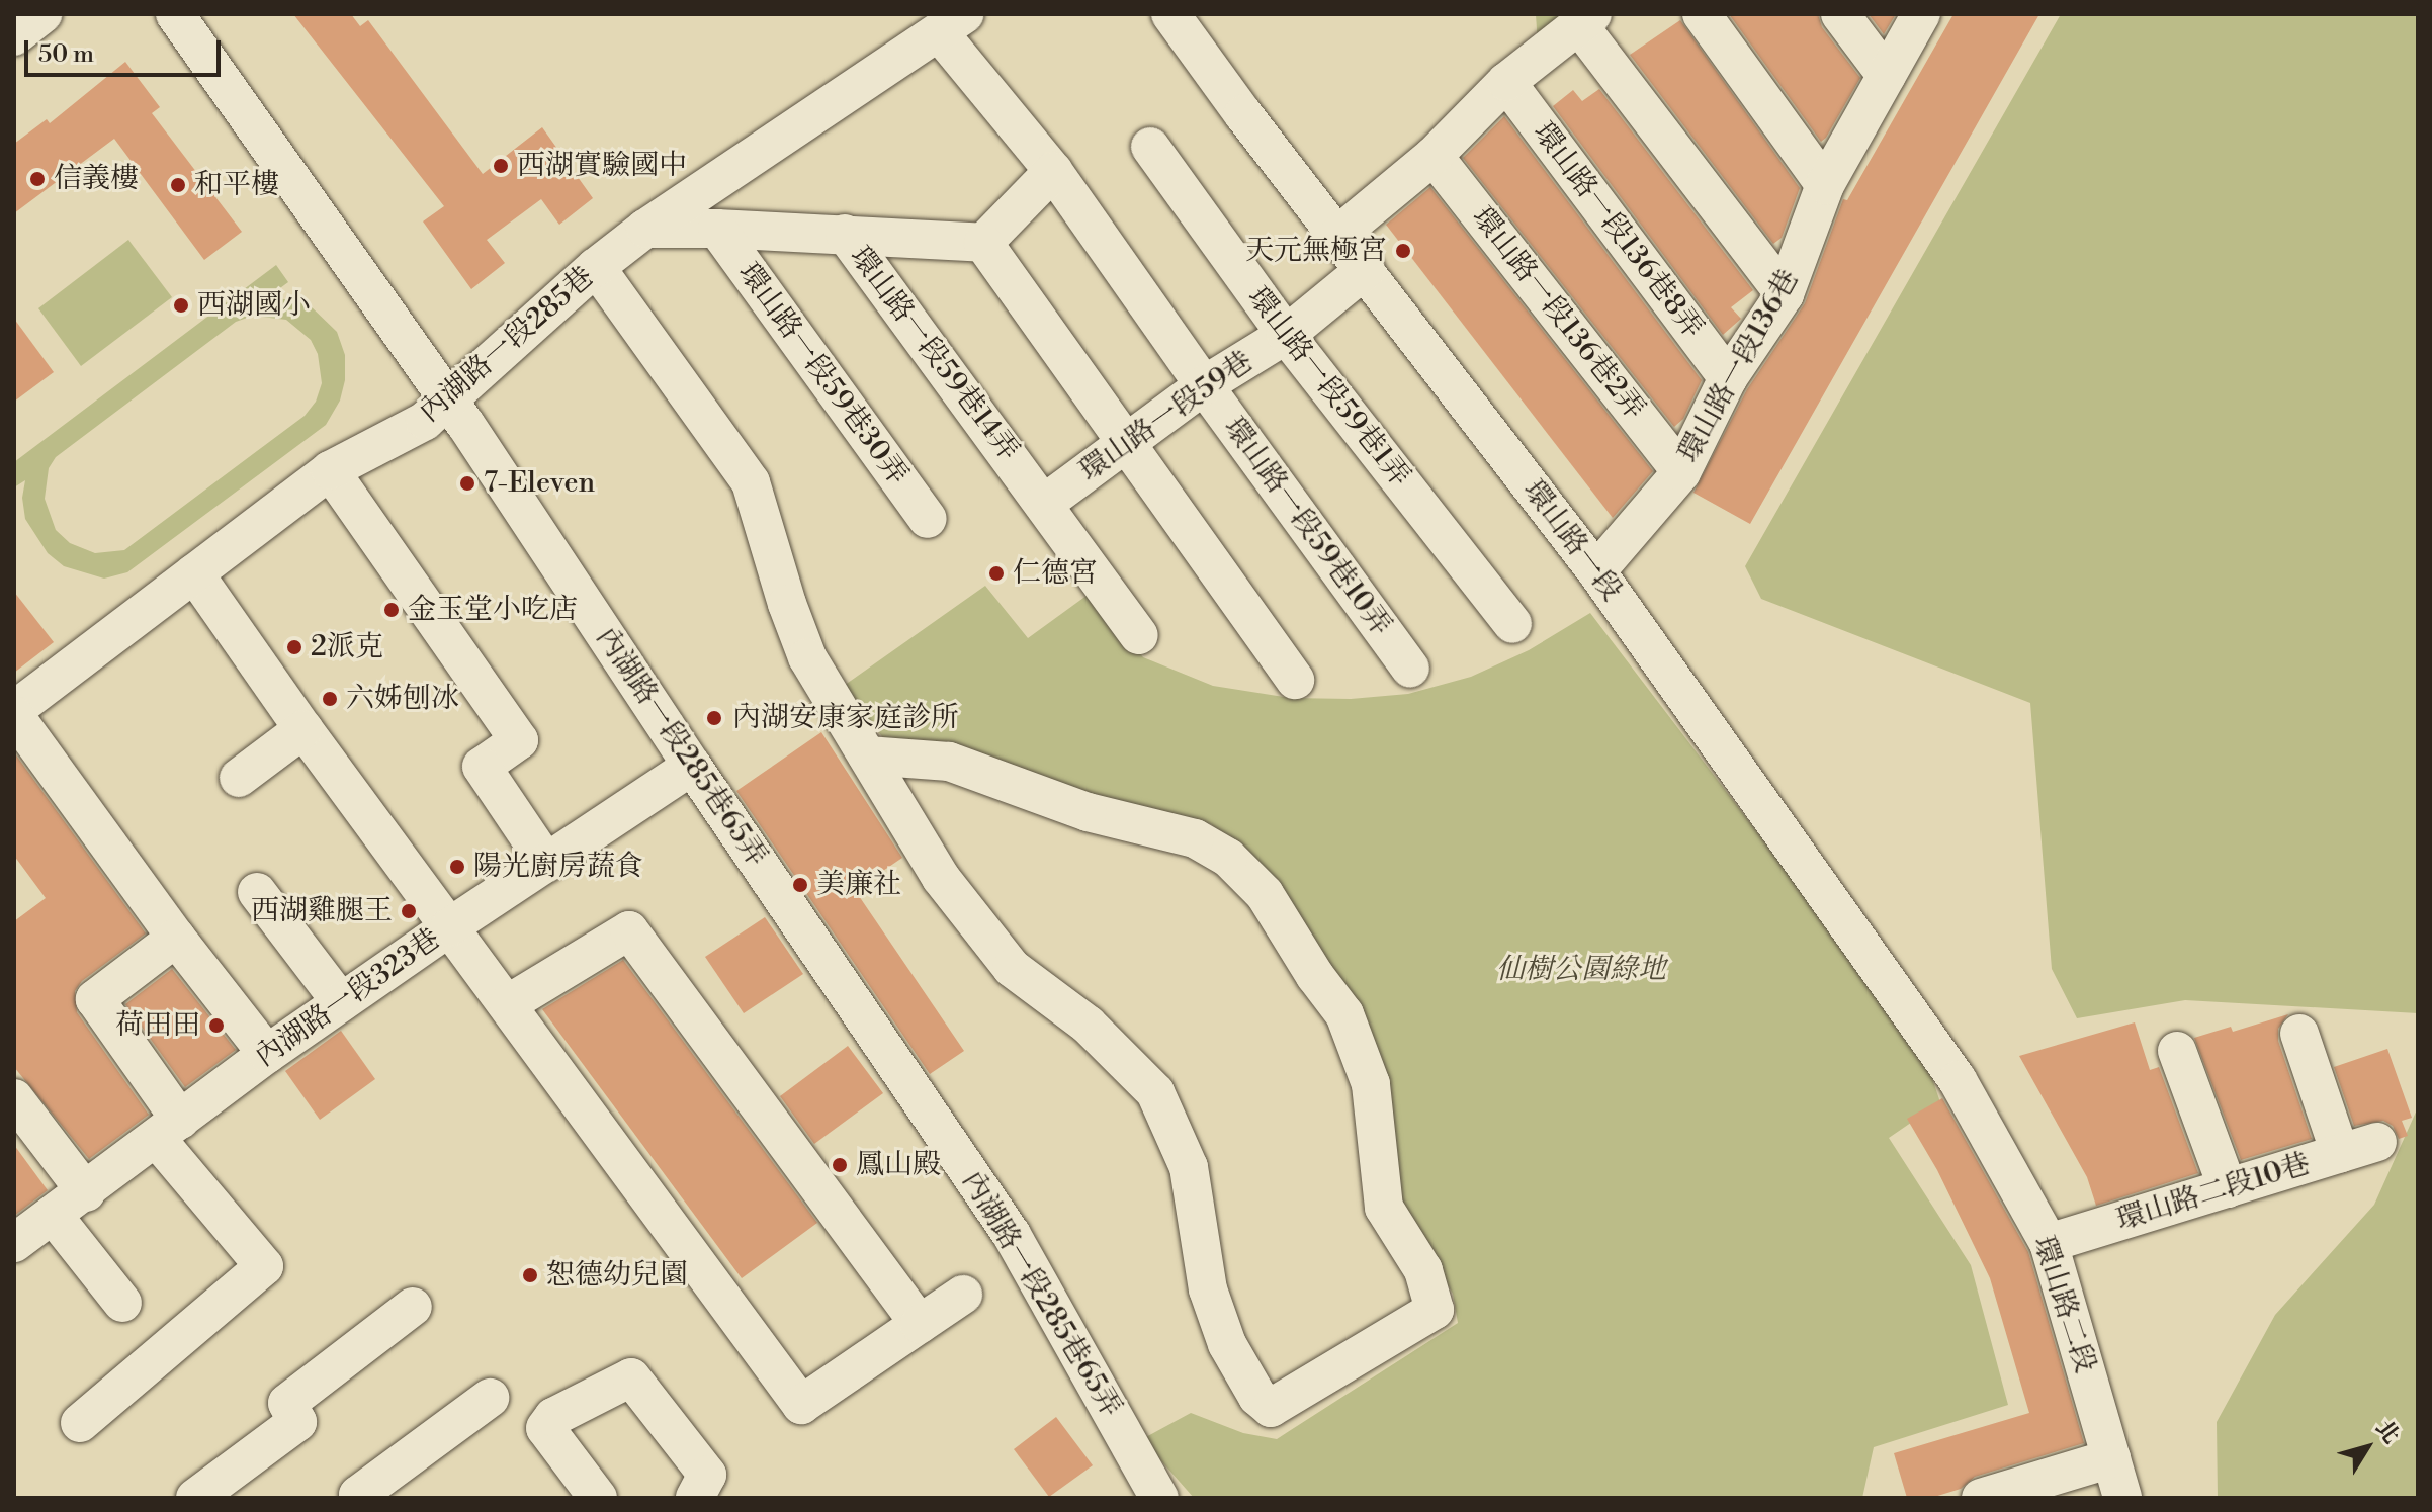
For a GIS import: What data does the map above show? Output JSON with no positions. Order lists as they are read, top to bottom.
{
  "streets": {
    "street": [
      "環山路一段136巷8弄",
      "環山路一段136巷2弄",
      "內湖路一段285巷",
      "環山路一段59巷14弄",
      "環山路一段136巷",
      "環山路一段59巷30弄",
      "環山路一段59巷1弄",
      "環山路一段59巷",
      "環山路一段59巷10弄",
      "環山路一段",
      "內湖路一段285巷65弄",
      "內湖路一段323巷",
      "環山路二段10巷",
      "環山路二段"
    ]
  },
  "crossings": [
    ["環山路一段136巷8弄", "環山路一段136巷"],
    ["環山路一段136巷2弄", "環山路一段136巷"],
    ["內湖路一段285巷", "環山路一段59巷14弄"],
    ["內湖路一段285巷", "環山路一段59巷10弄"],
    ["內湖路一段285巷", "內湖路一段285巷65弄"],
    ["環山路一段59巷14弄", "環山路一段59巷30弄"],
    ["環山路一段59巷14弄", "環山路一段59巷"],
    ["環山路一段136巷", "環山路一段"],
    ["環山路一段59巷1弄", "環山路一段59巷"],
    ["環山路一段59巷", "環山路一段59巷10弄"],
    ["環山路一段59巷", "環山路一段"],
    ["環山路一段", "環山路二段"],
    ["內湖路一段285巷65弄", "內湖路一段323巷"],
    ["環山路二段10巷", "環山路二段"]
  ],
  "parks": ["仙樹公園綠地"],
  "places": [
    "西湖實驗國中",
    "信義樓",
    "和平樓",
    "天元無極宮",
    "西湖國小",
    "7-Eleven",
    "仁德宮",
    "金玉堂小吃店",
    "2派克",
    "六姊刨冰",
    "內湖安康家庭診所",
    "陽光廚房蔬食",
    "美廉社",
    "西湖雞腿王",
    "荷田田",
    "鳳山殿",
    "恕德幼兒園"
  ],
  "scale_bar": "50 m",
  "north": "top right"
}
